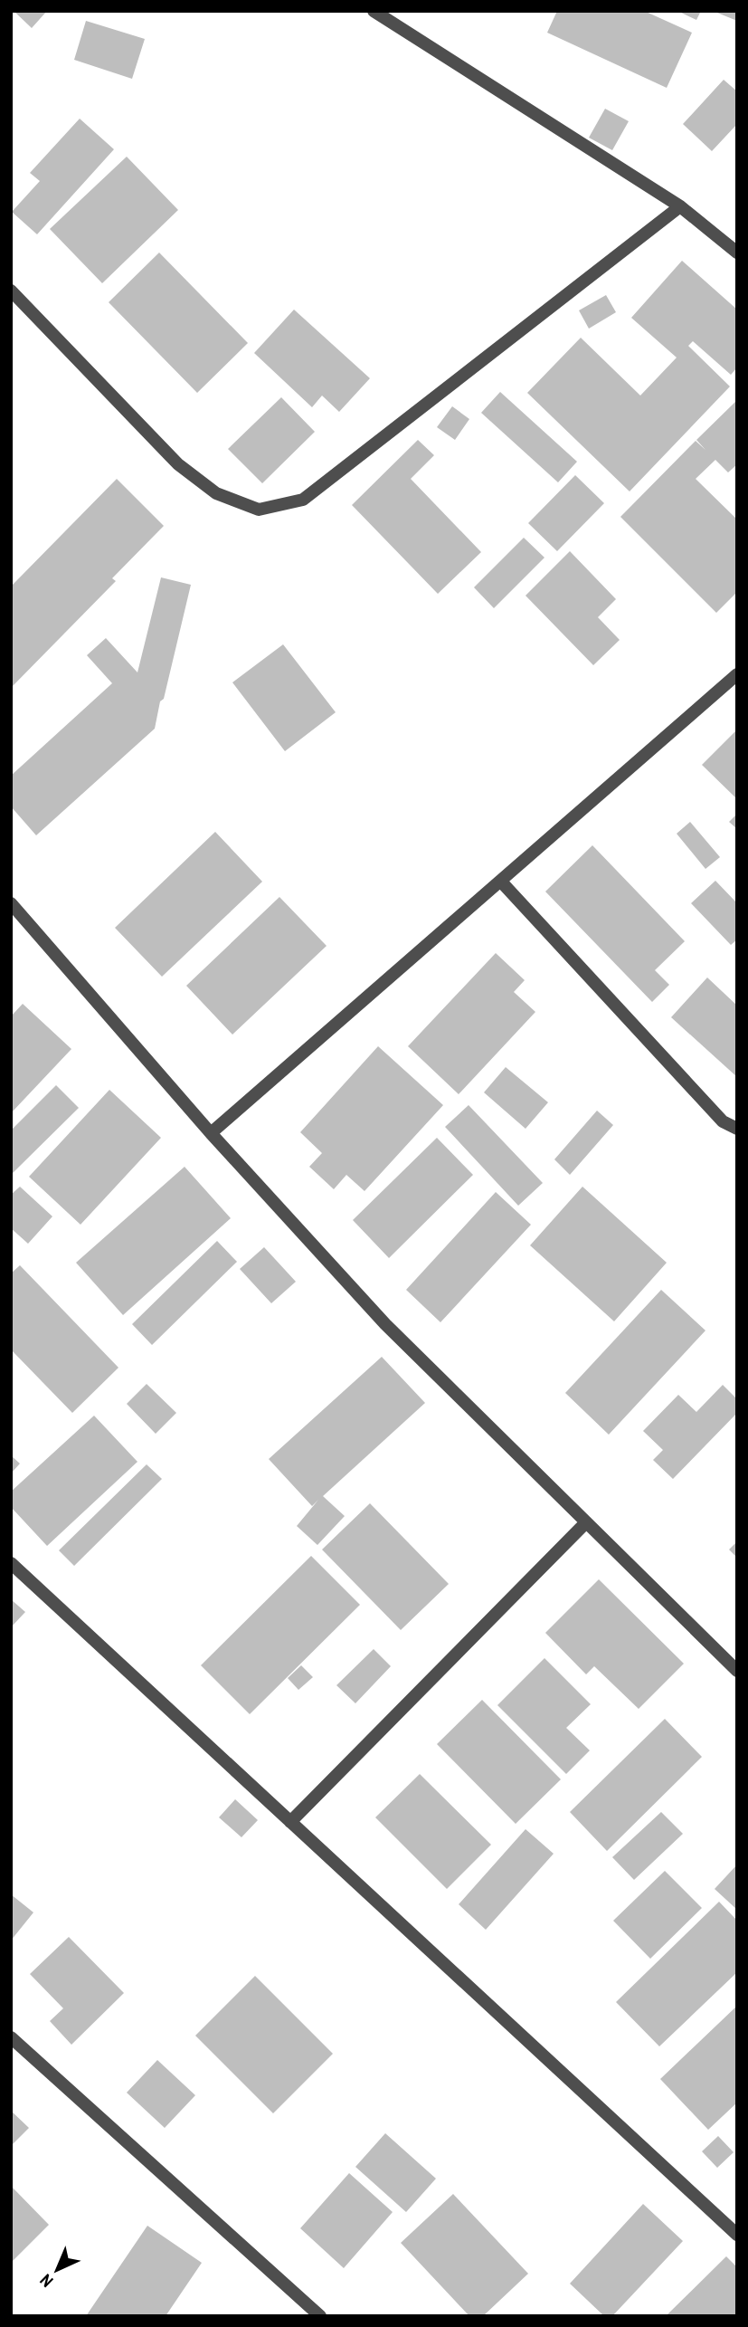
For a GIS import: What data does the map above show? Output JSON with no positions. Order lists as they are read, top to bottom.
{
  "north": "bottom left"
}
